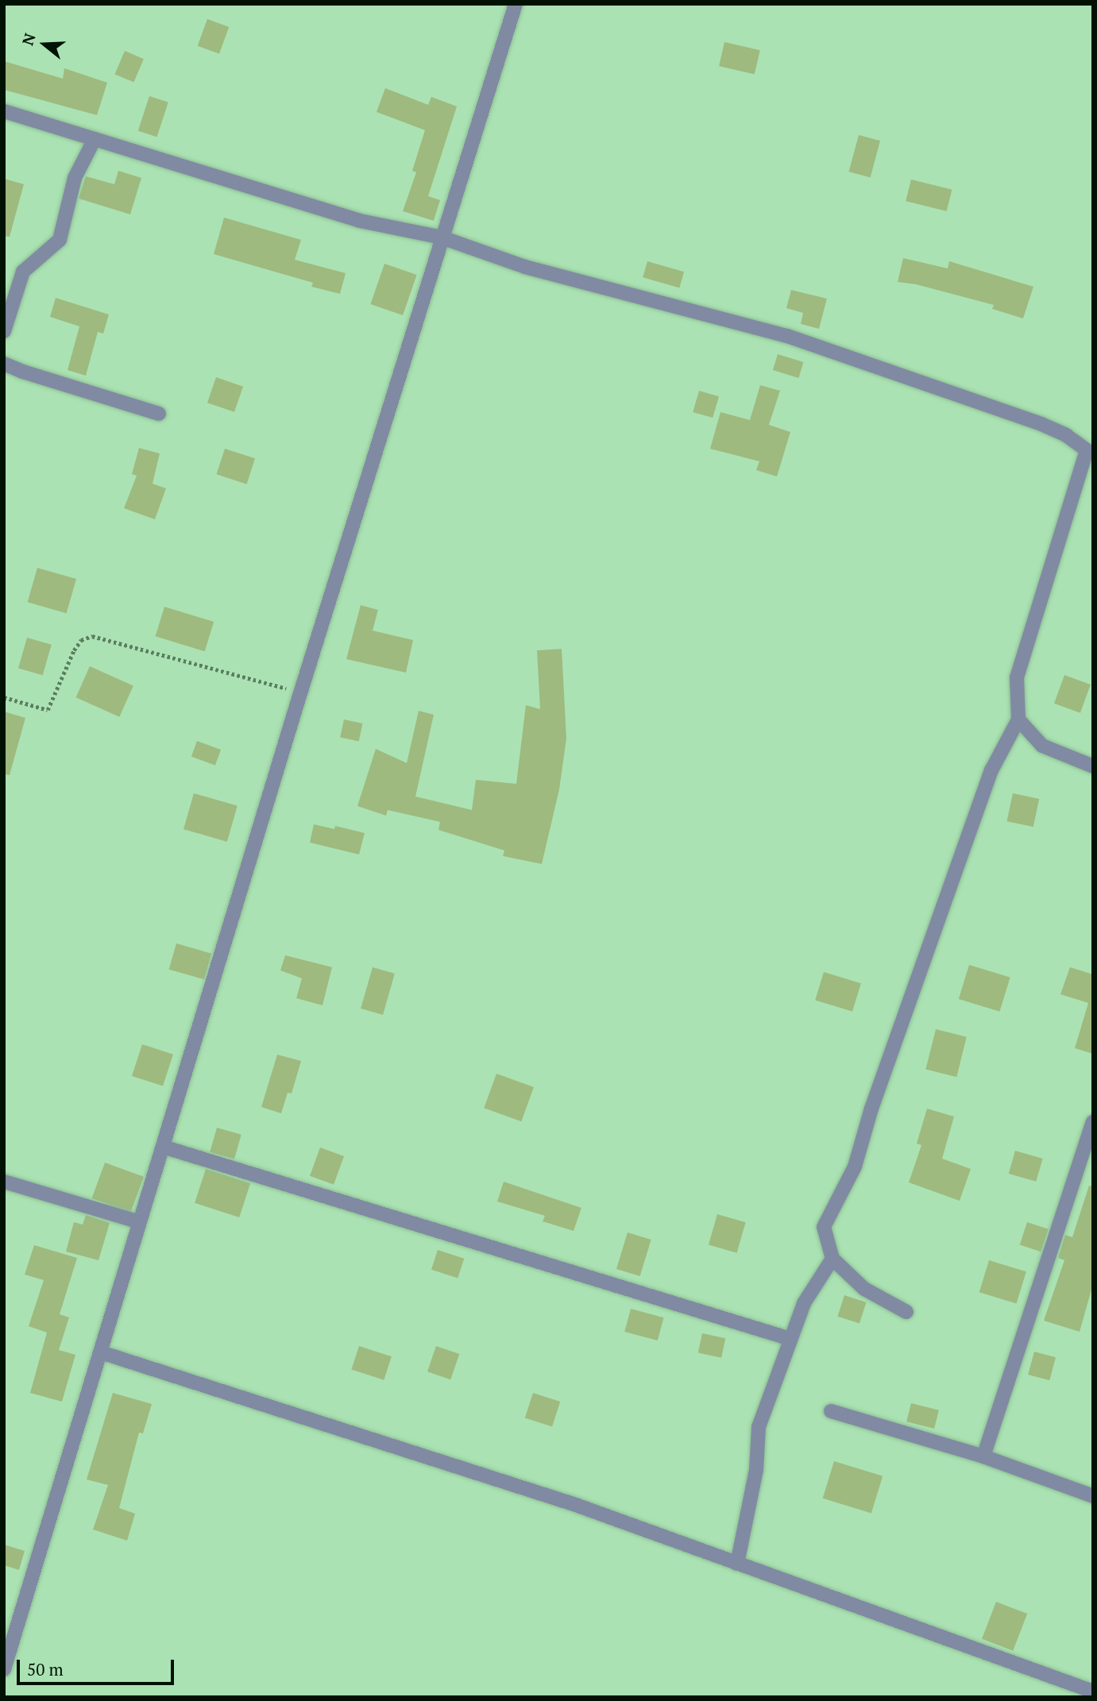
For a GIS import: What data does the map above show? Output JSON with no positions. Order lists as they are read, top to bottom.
{
  "scale_bar": "50 m",
  "north": "left"
}
